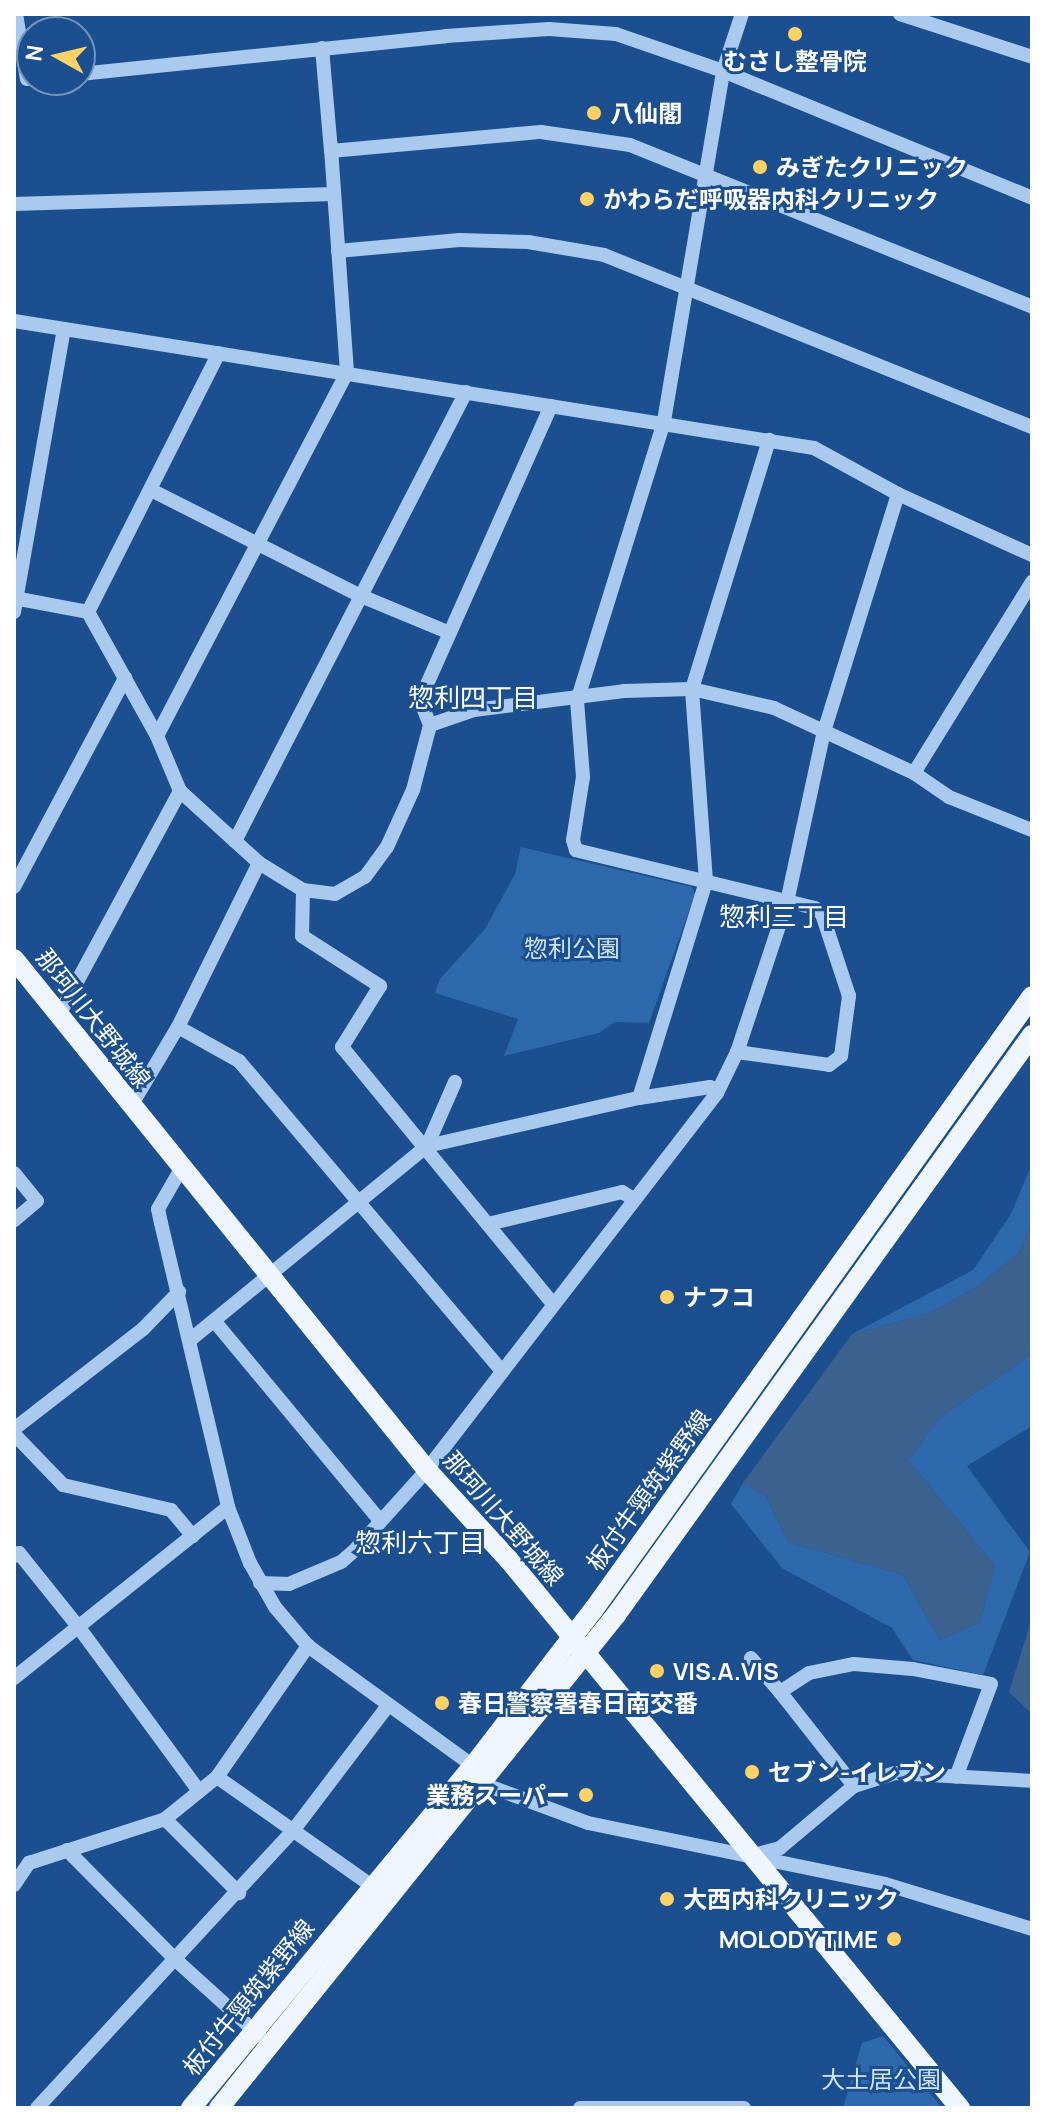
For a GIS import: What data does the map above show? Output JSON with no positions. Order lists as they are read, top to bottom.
{
  "streets": {
    "main road": ["那珂川大野城線", "板付牛頸筑紫野線"]
  },
  "crossings": [
    ["那珂川大野城線", "板付牛頸筑紫野線"]
  ],
  "districts": ["惣利四丁目", "惣利三丁目", "惣利六丁目"],
  "parks": ["惣利公園", "大土居公園"],
  "places": [
    "むさし整骨院",
    "八仙閣",
    "みぎたクリニック",
    "かわらだ呼吸器内科クリニック",
    "ナフコ",
    "VIS.A.VIS",
    "春日警察署春日南交番",
    "セブン-イレブン",
    "業務スーパー",
    "大西内科クリニック",
    "MOLODY TIME"
  ],
  "north": "left"
}
